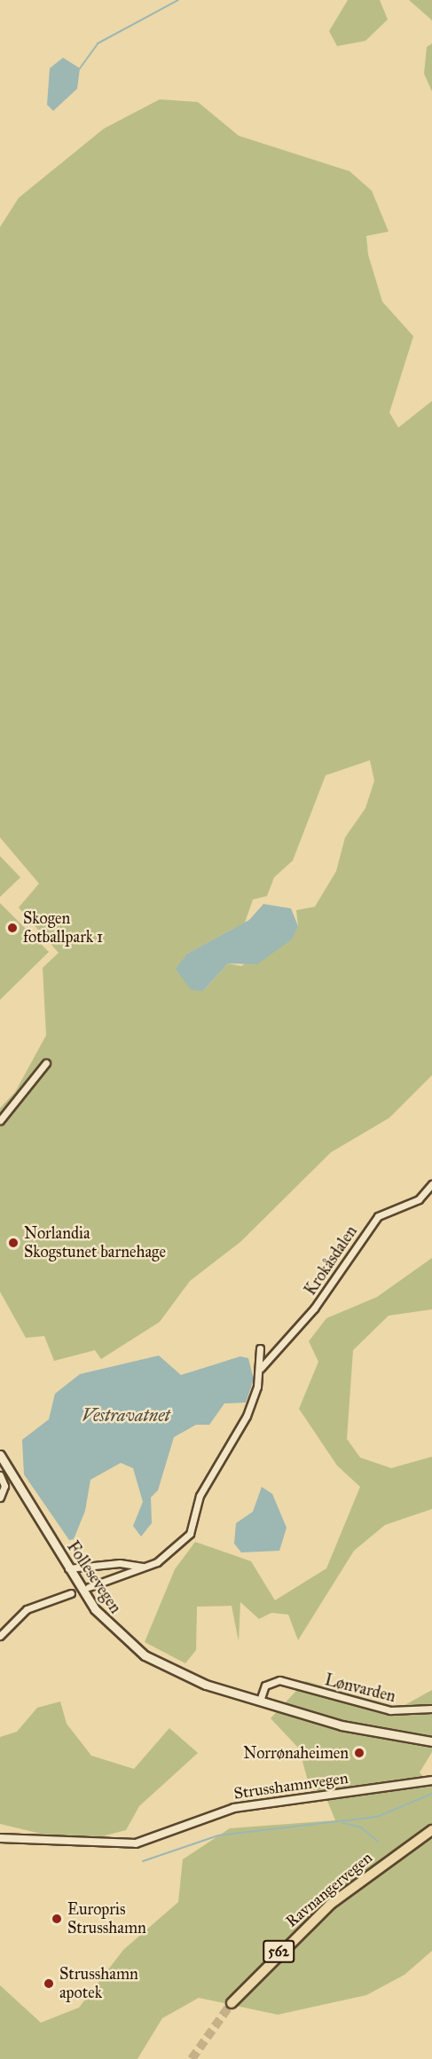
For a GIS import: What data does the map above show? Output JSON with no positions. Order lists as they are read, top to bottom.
{
  "streets": {
    "main road": ["Follesevegen", "Ravnangervegen", "562"],
    "street": ["Krokåsdalen", "Lønvarden", "Strusshamnvegen"]
  },
  "crossings": [
    ["Follesevegen", "Lønvarden"]
  ],
  "water": ["Vestravatnet"],
  "places": [
    "Skogen fotballpark 1",
    "Norlandia Skogstunet barnehage",
    "Norrønaheimen",
    "Europris Strusshamn",
    "Strusshamn apotek"
  ]
}
